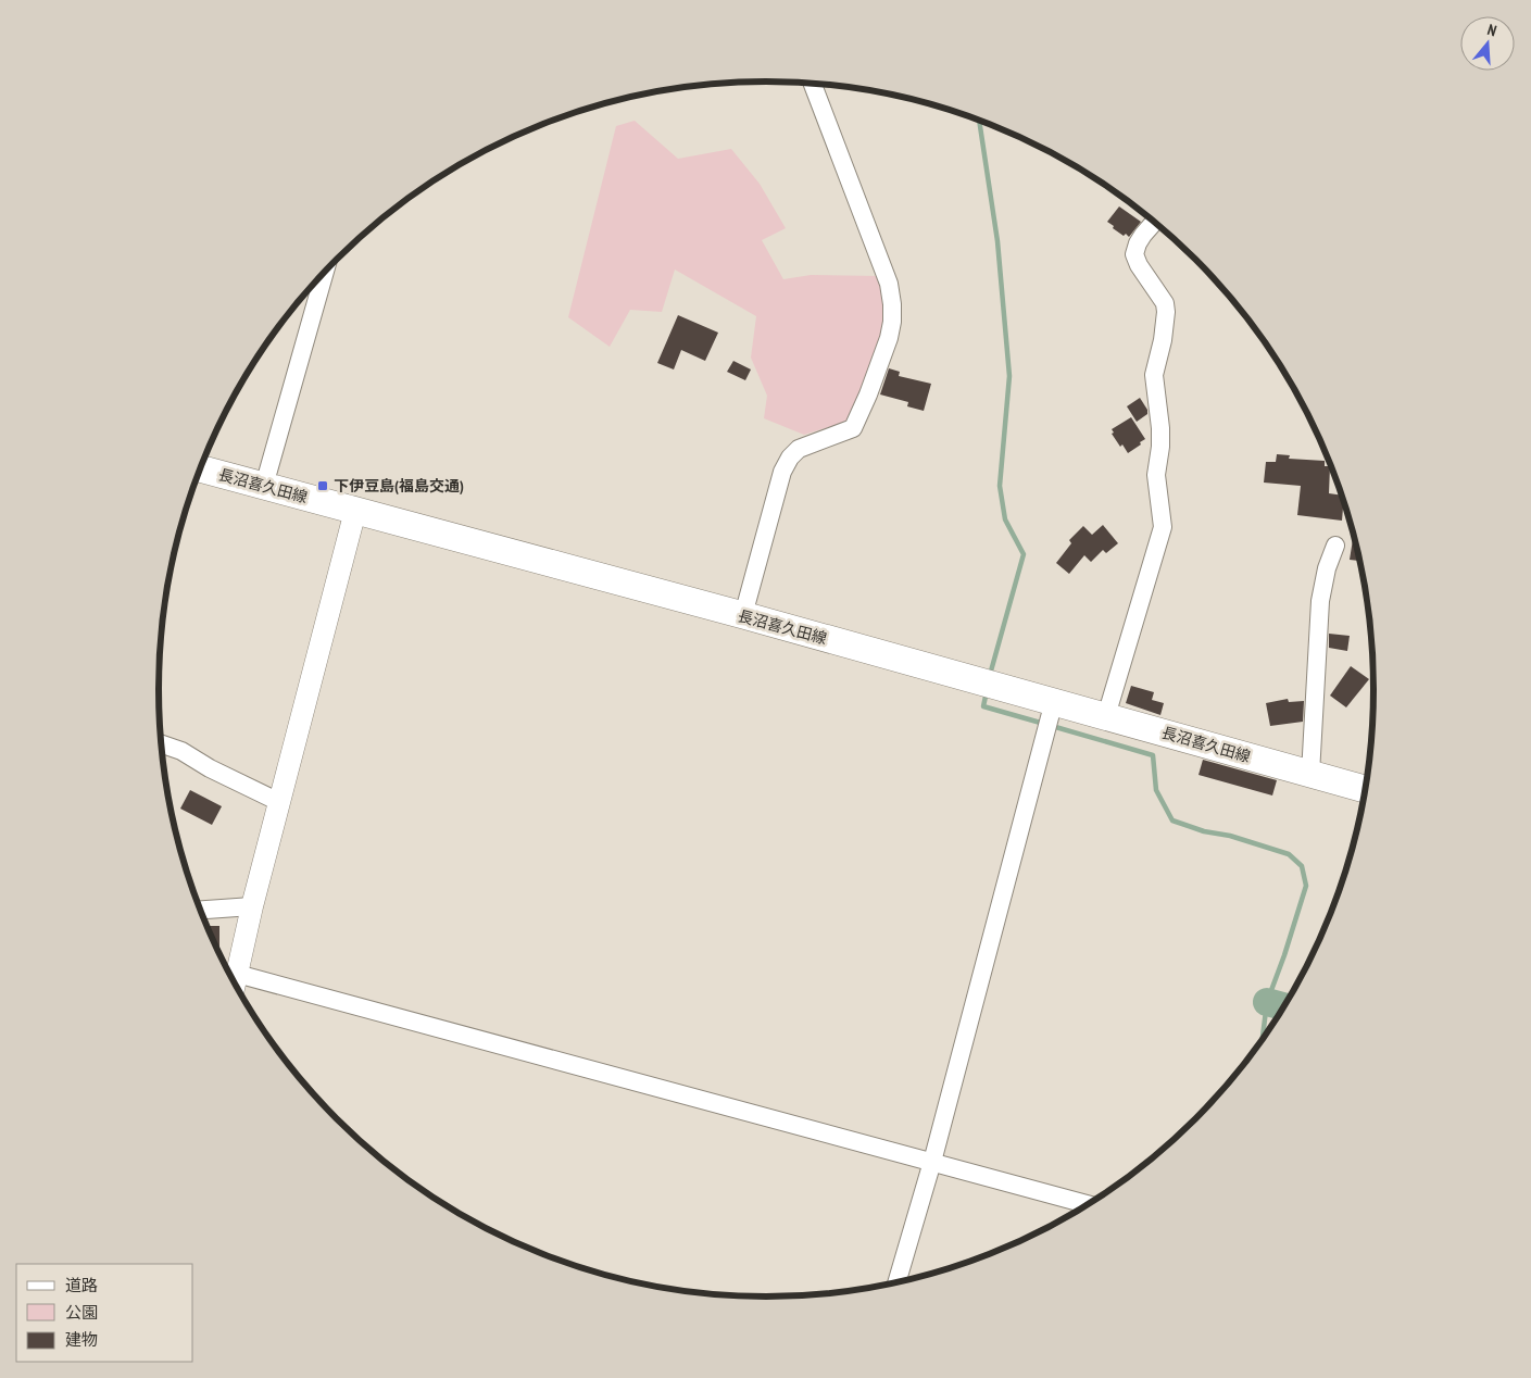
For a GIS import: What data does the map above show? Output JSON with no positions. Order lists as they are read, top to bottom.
{
  "streets": {
    "main road": ["長沼喜久田線"]
  },
  "places": {
    "transit": ["下伊豆島(福島交通)"]
  },
  "legend": ["道路", "公園", "建物"],
  "north": "top"
}
